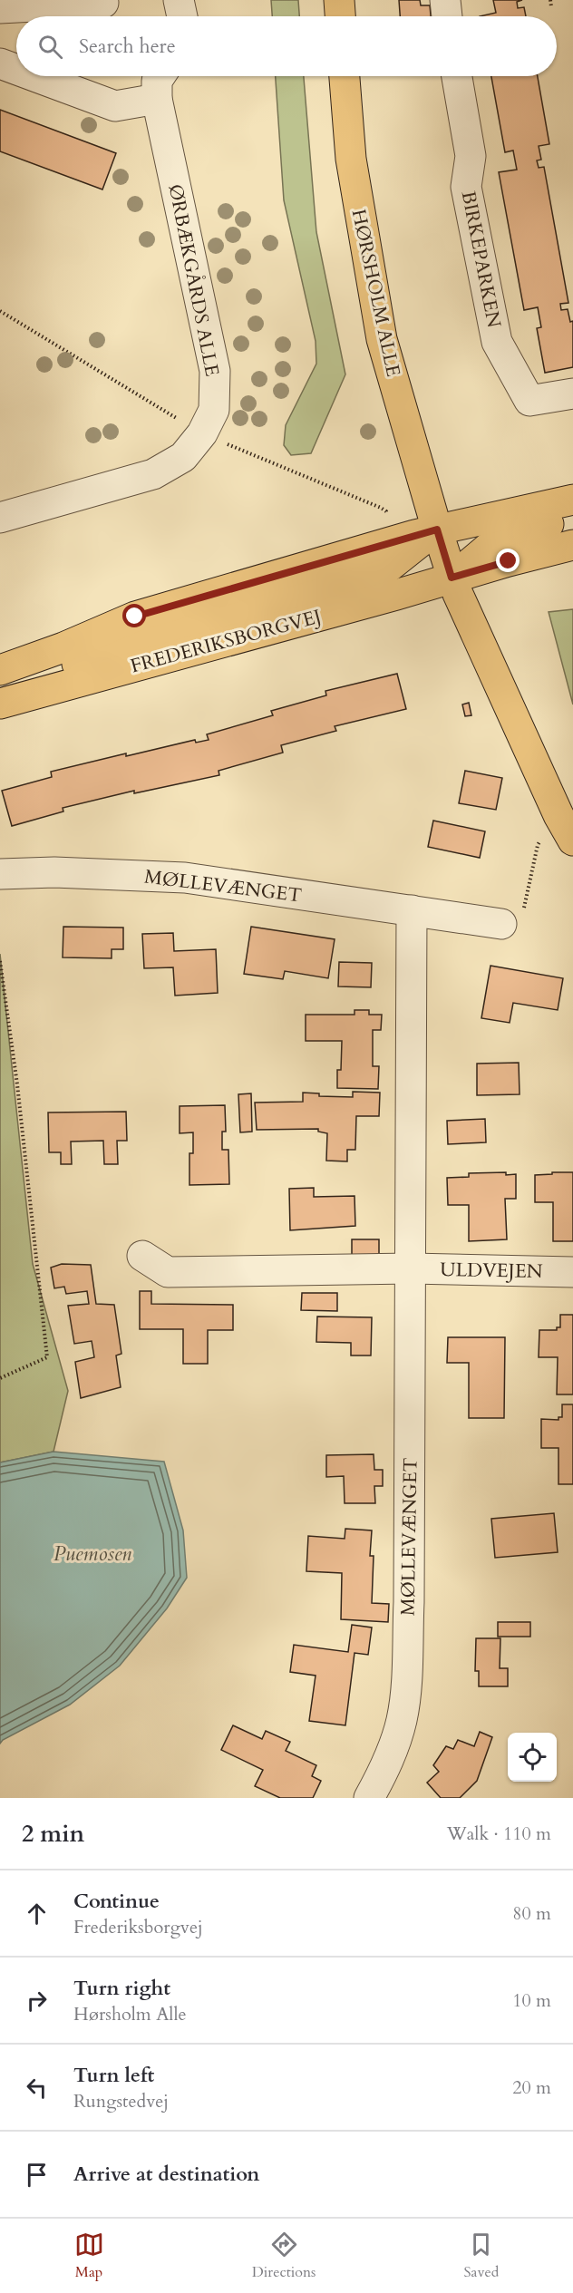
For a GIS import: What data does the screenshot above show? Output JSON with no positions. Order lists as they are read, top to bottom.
{
  "streets": {
    "main road": ["HØRSHOLM ALLE", "FREDERIKSBORGVEJ"],
    "street": [
      "BIRKEPARKEN",
      "ØRBÆKGÅRDS ALLE",
      "MØLLEVÆNGET",
      "ULDVEJEN"
    ]
  },
  "crossings": [
    ["HØRSHOLM ALLE", "FREDERIKSBORGVEJ"],
    ["MØLLEVÆNGET", "ULDVEJEN"]
  ],
  "water": ["Puemosen"],
  "page": {
    "search": "Search here",
    "heading": ["2 min", "Walk · 110 m"],
    "list": [
      ["Continue", "Frederiksborgvej", "80 m"],
      ["Turn right", "Hørsholm Alle", "10 m"],
      ["Turn left", "Rungstedvej", "20 m"],
      "Arrive at destination"
    ],
    "nav": ["Map", "Directions", "Saved"]
  }
}
